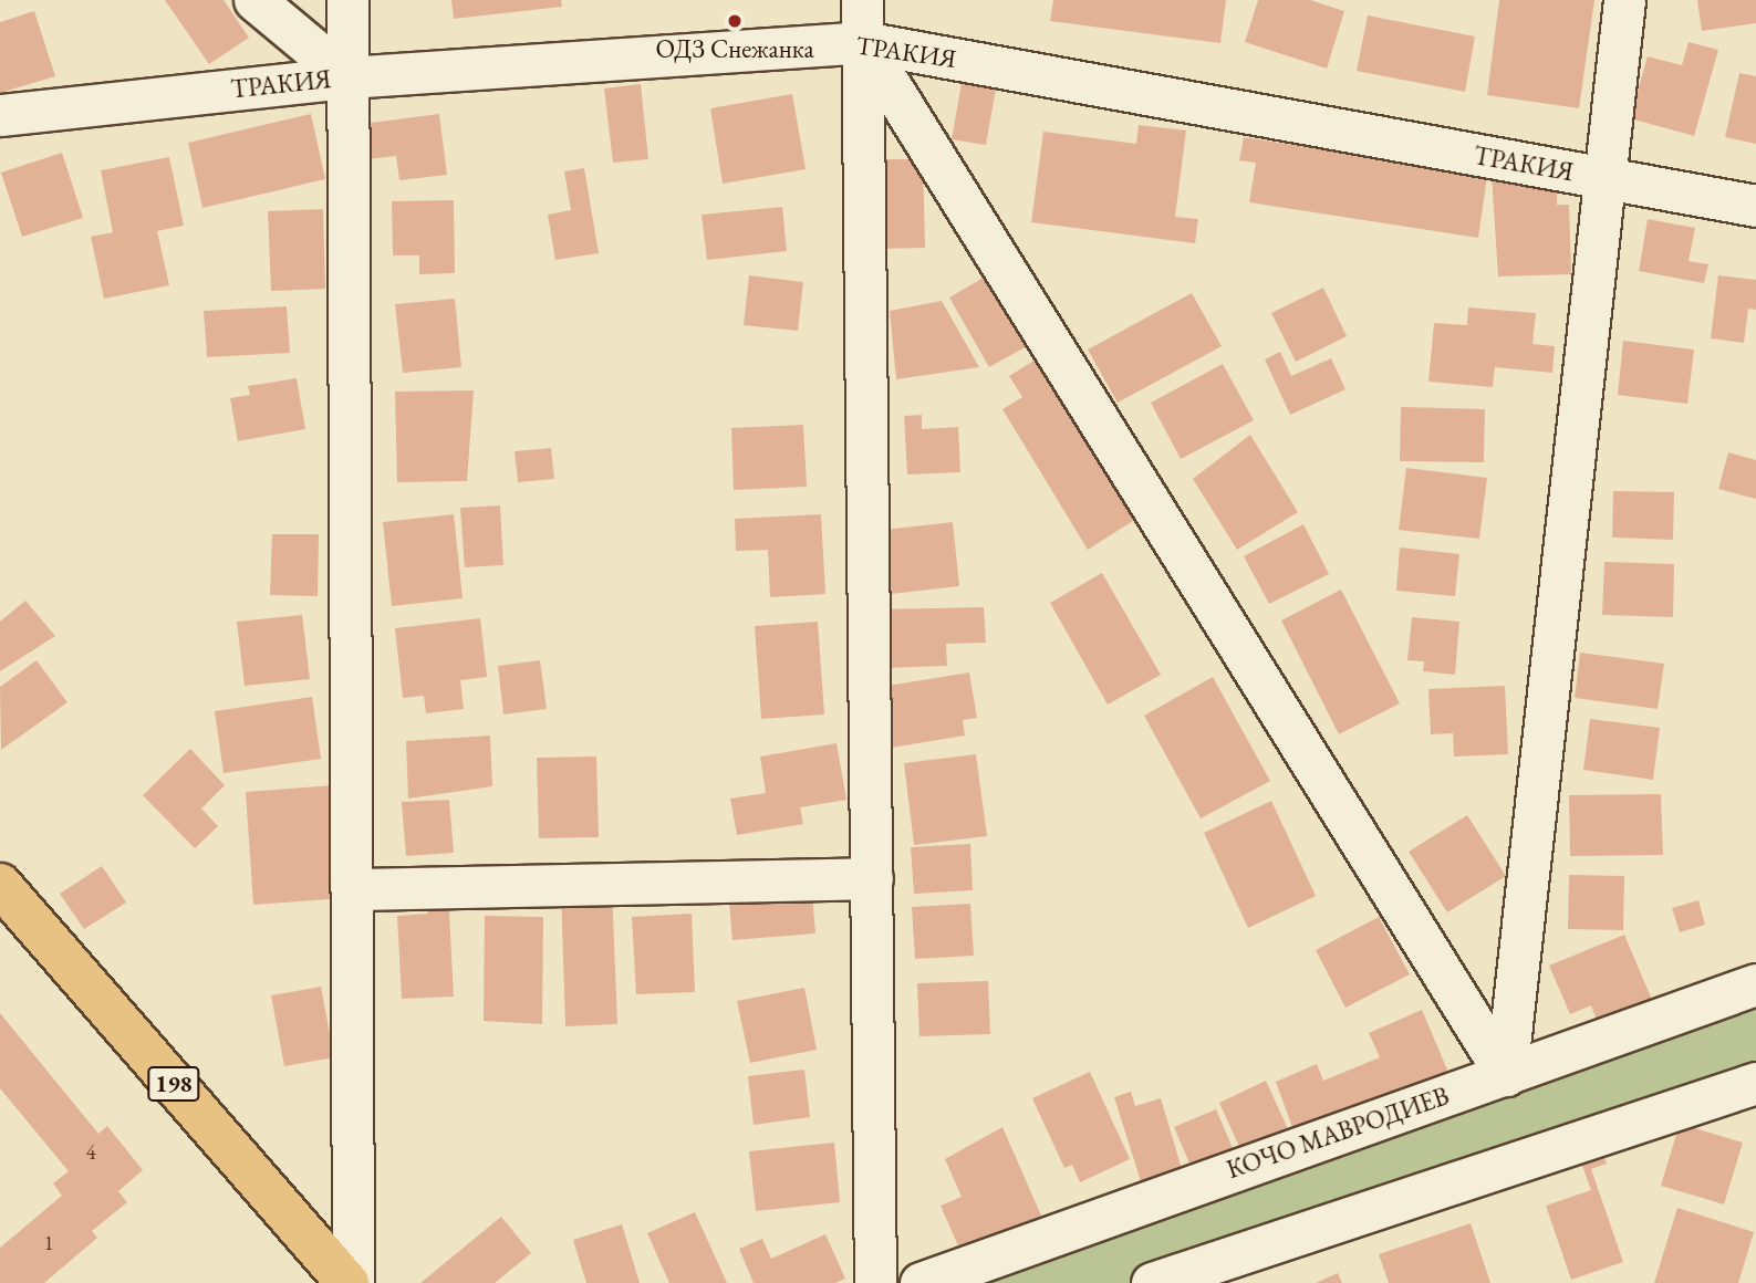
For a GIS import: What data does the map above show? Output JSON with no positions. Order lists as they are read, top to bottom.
{
  "streets": {
    "main road": ["198"],
    "street": ["ТРАКИЯ", "КОЧО МАВРОДИЕВ"]
  },
  "places": ["ОДЗ Снежанка"],
  "house_numbers": ["4", "1"]
}
